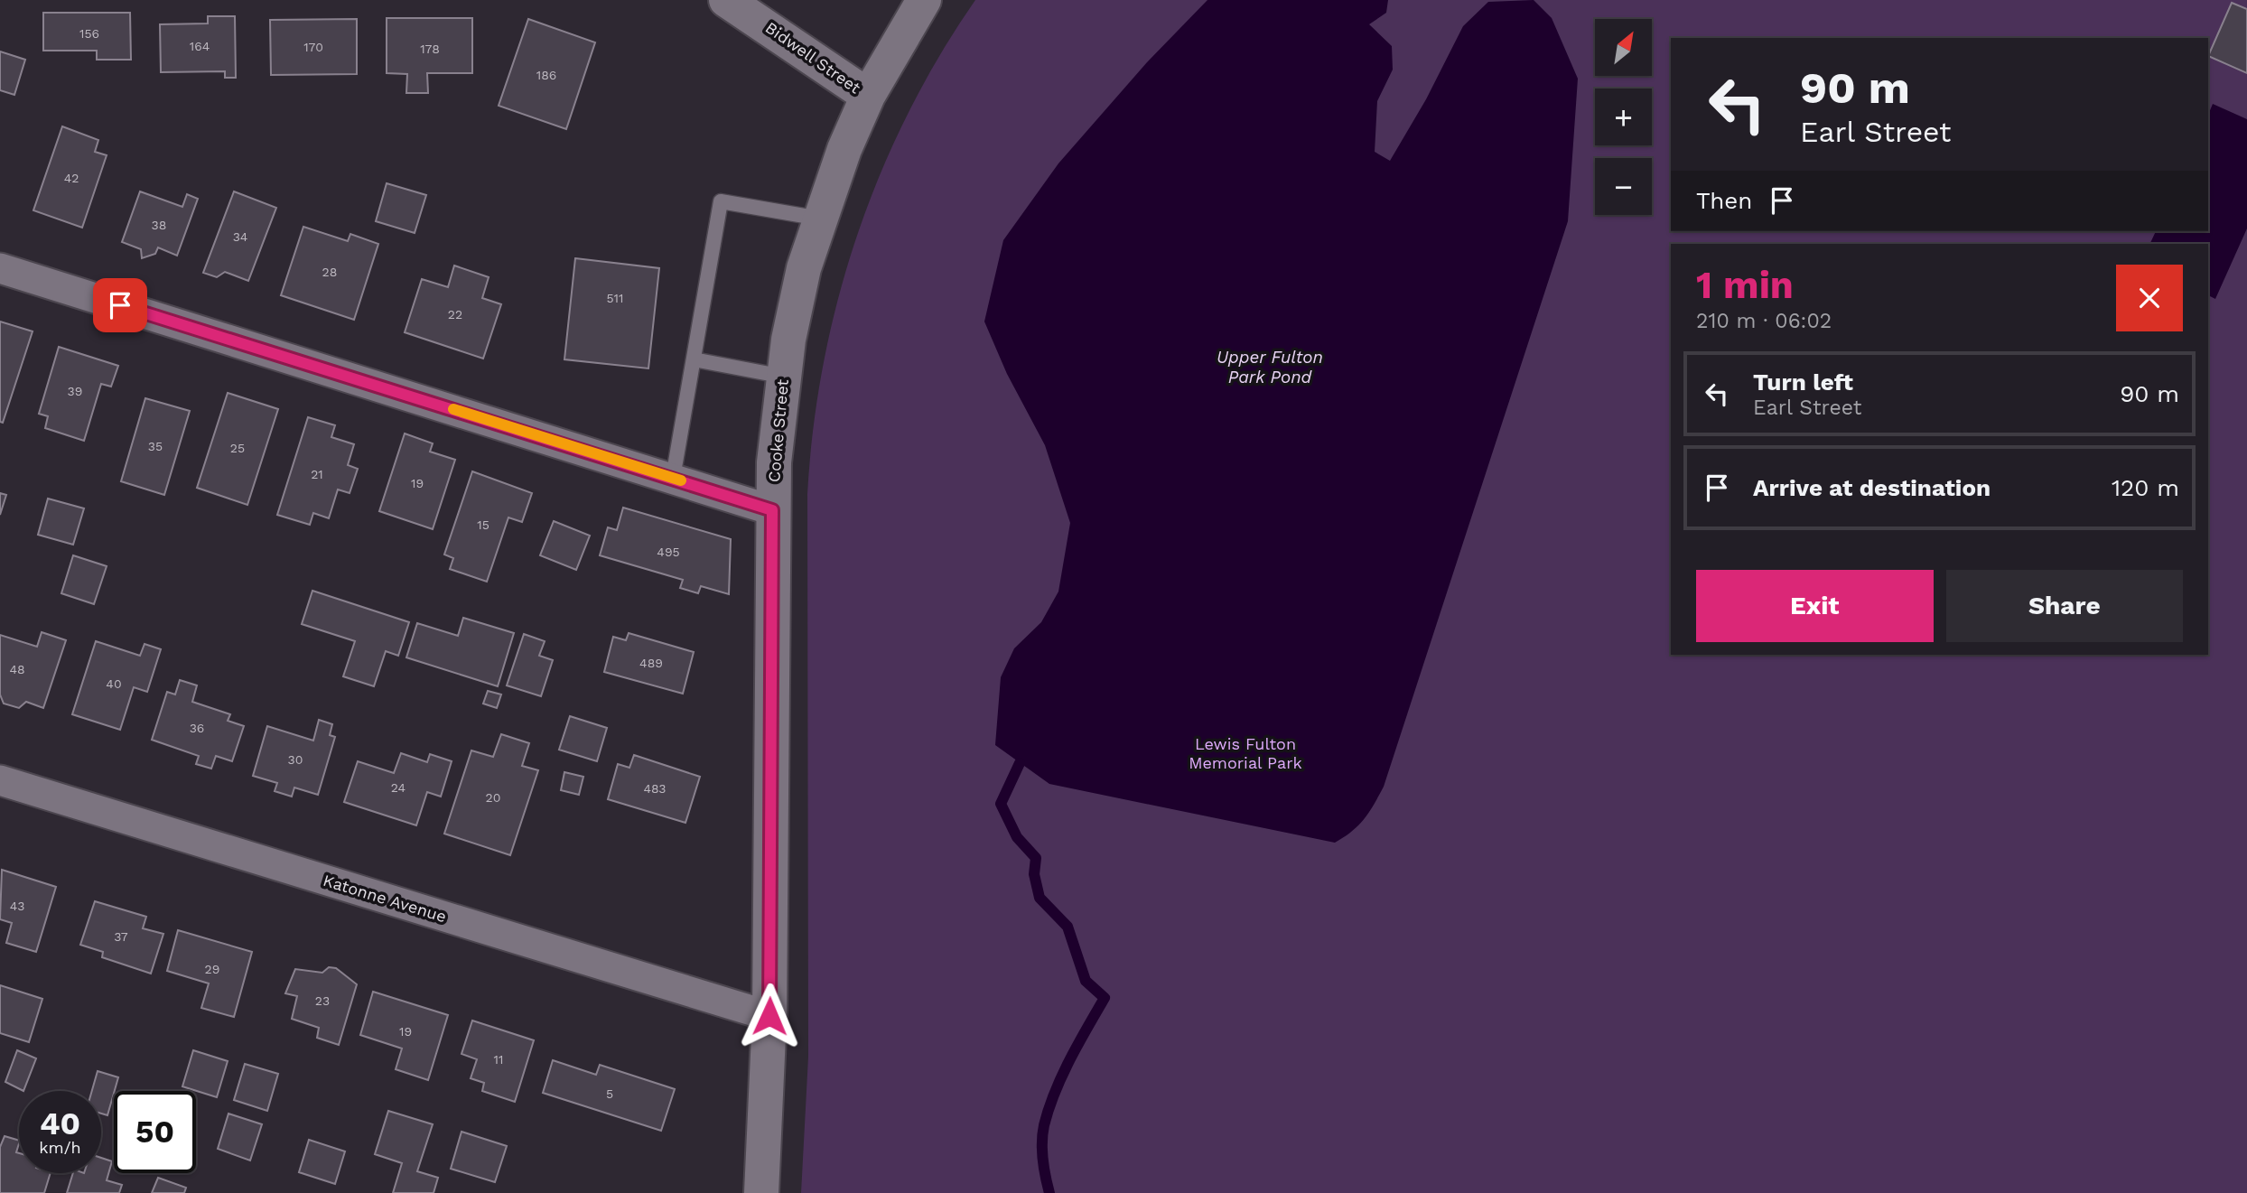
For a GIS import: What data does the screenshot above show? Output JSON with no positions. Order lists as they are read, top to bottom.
{
  "streets": {
    "main road": ["Bidwell Street", "Cooke Street"],
    "street": ["Katonne Avenue"]
  },
  "crossings": [
    ["Bidwell Street", "Cooke Street"],
    ["Cooke Street", "Katonne Avenue"]
  ],
  "water": ["Upper Fulton Park Pond"],
  "parks": ["Lewis Fulton Memorial Park"],
  "house_numbers": [
    "156",
    "164",
    "170",
    "178",
    "186",
    "42",
    "38",
    "34",
    "28",
    "511",
    "22",
    "39",
    "35",
    "25",
    "21",
    "19",
    "15",
    "495",
    "489",
    "48",
    "40",
    "36",
    "30",
    "24",
    "483",
    "20",
    "43",
    "37",
    "29",
    "23",
    "19",
    "11",
    "5"
  ],
  "north": "top right",
  "page": {
    "map_buttons": ["+", "−"],
    "turn": ["90 m", "Earl Street"],
    "then": "Then",
    "heading": ["1 min", "210 m · 06:02"],
    "list": [
      {
        "name": "Turn left",
        "note": "Earl Street",
        "value": "90 m"
      },
      {
        "name": "Arrive at destination",
        "value": "120 m"
      }
    ],
    "buttons": ["Exit", "Share"],
    "speed": "40 km/h",
    "limit": "50"
  }
}
